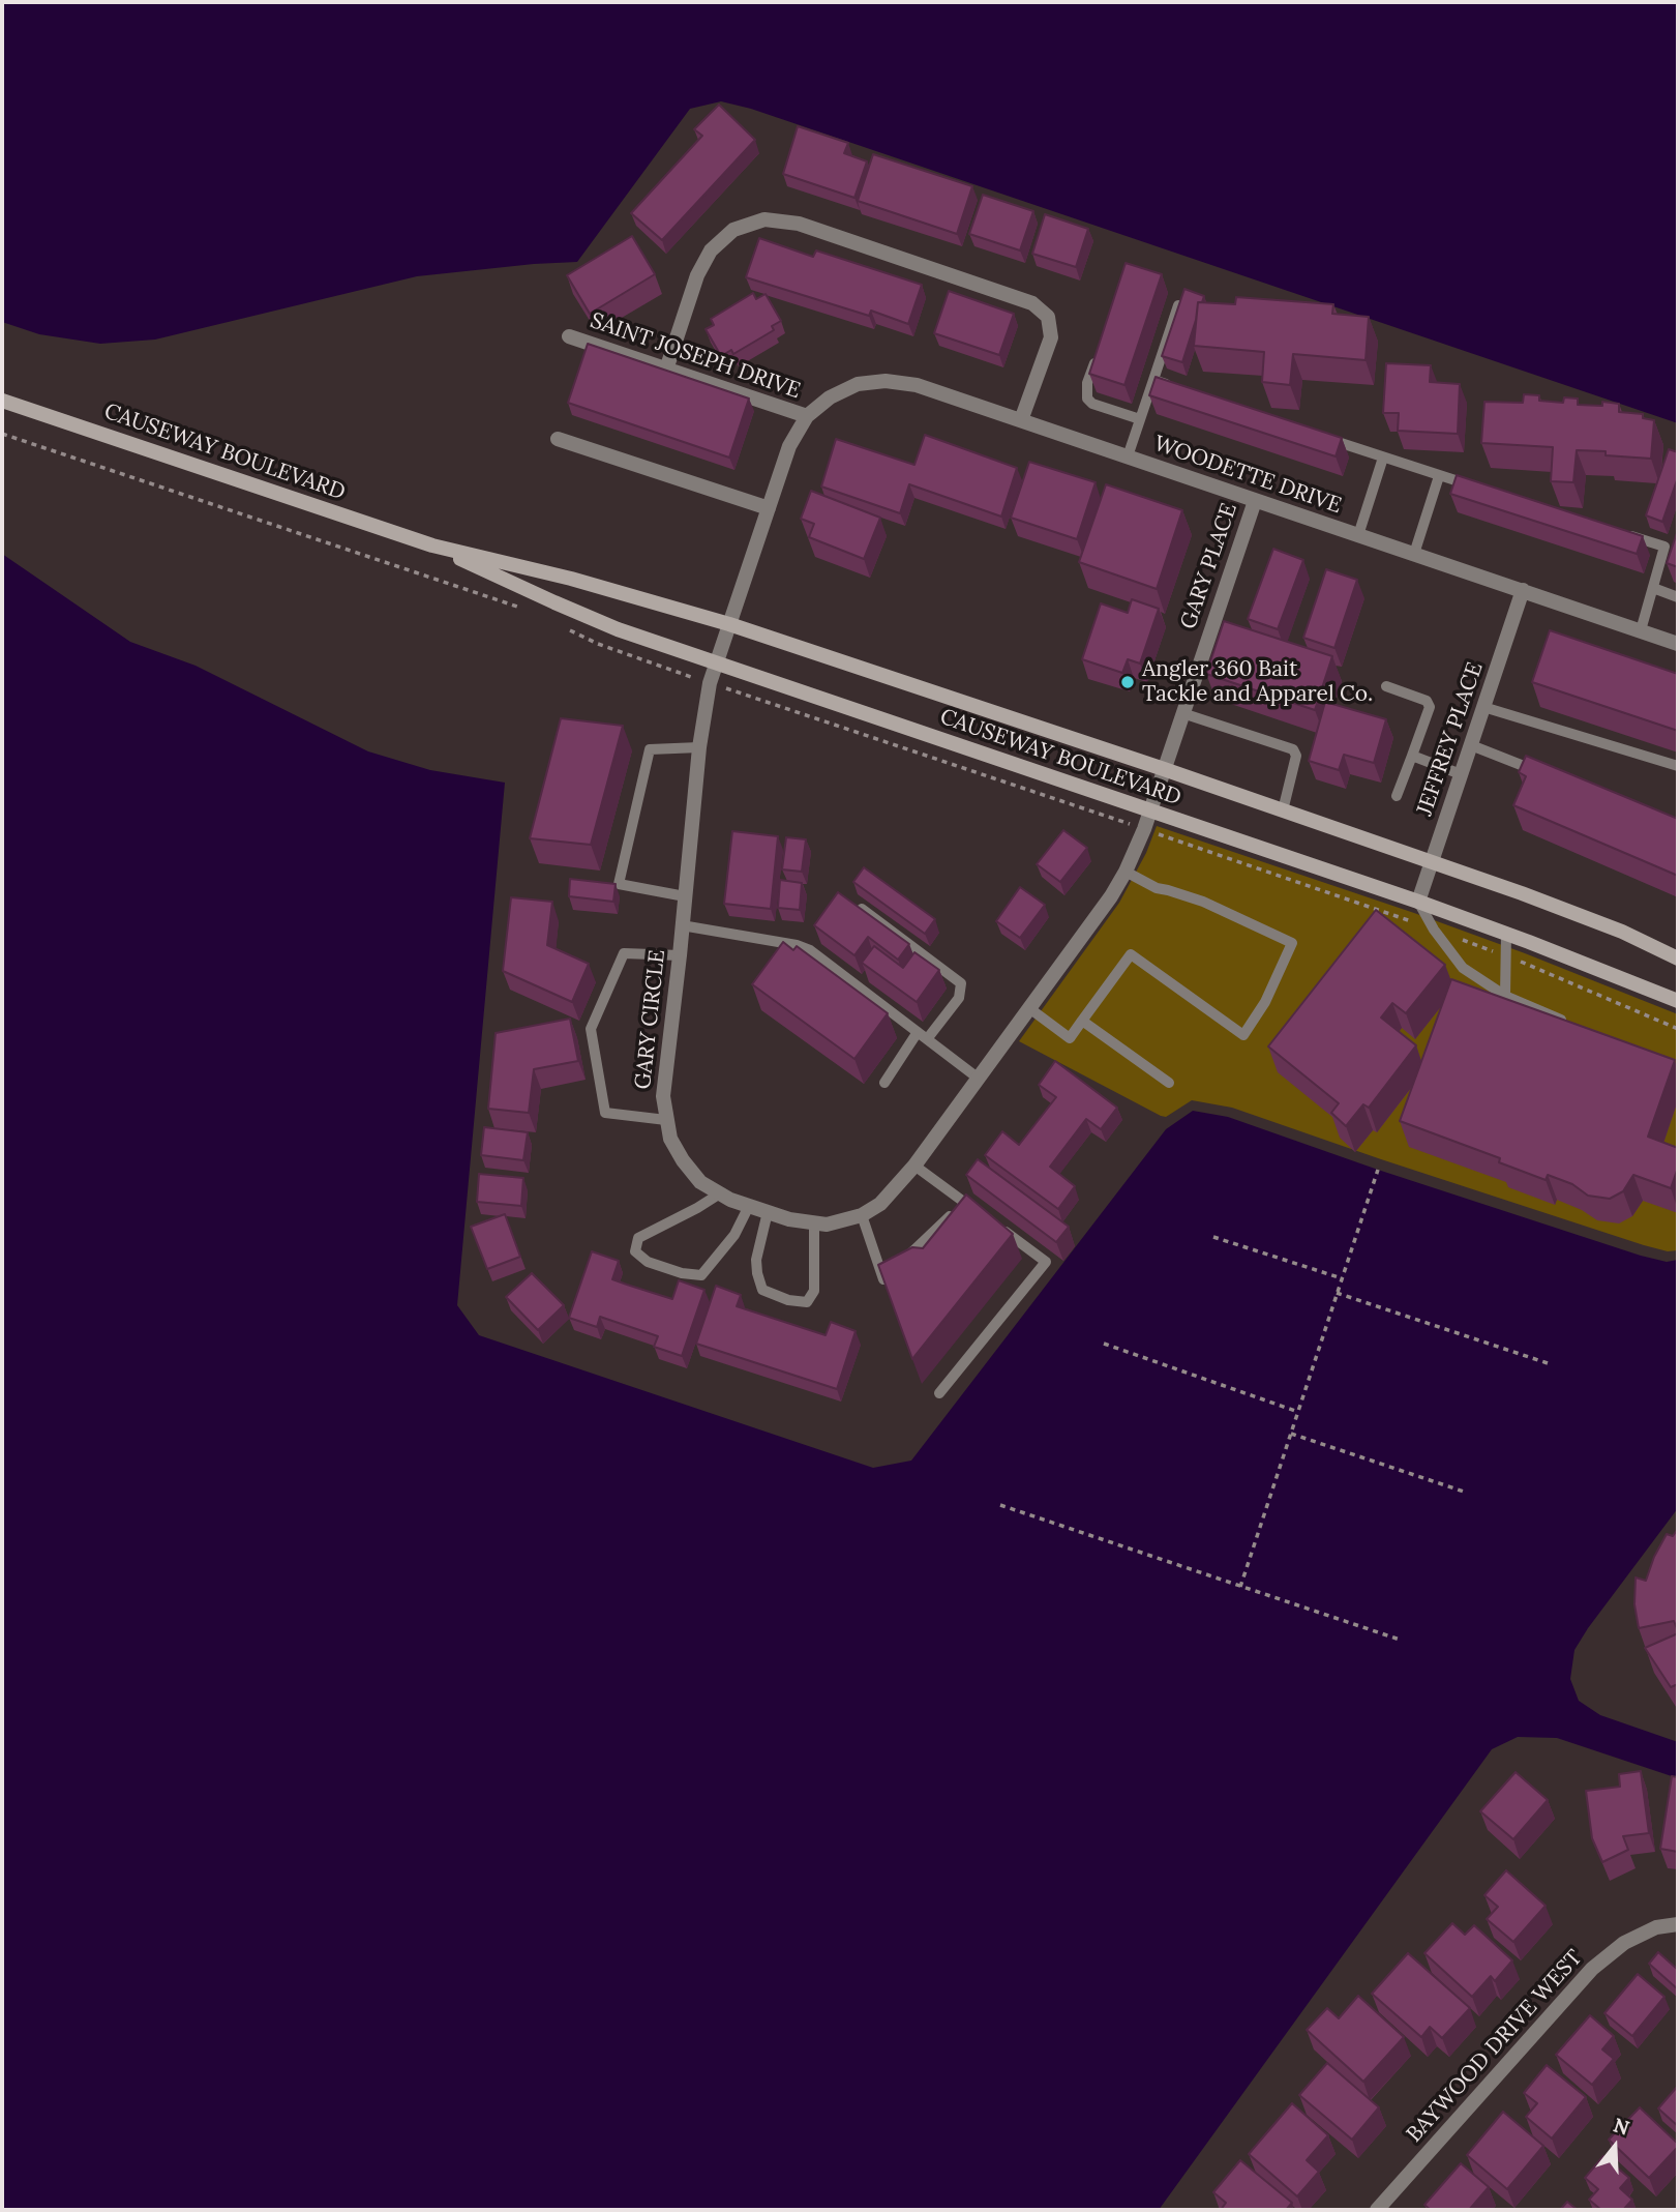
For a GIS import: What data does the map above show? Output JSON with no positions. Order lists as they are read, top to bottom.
{
  "streets": {
    "street": [
      "SAINT JOSEPH DRIVE",
      "CAUSEWAY BOULEVARD",
      "WOODETTE DRIVE",
      "GARY PLACE",
      "JEFFREY PLACE",
      "GARY CIRCLE",
      "BAYWOOD DRIVE WEST"
    ]
  },
  "crossings": [
    ["SAINT JOSEPH DRIVE", "WOODETTE DRIVE"],
    ["SAINT JOSEPH DRIVE", "GARY CIRCLE"],
    ["CAUSEWAY BOULEVARD", "GARY PLACE"],
    ["CAUSEWAY BOULEVARD", "JEFFREY PLACE"],
    ["CAUSEWAY BOULEVARD", "GARY CIRCLE"],
    ["WOODETTE DRIVE", "GARY PLACE"],
    ["WOODETTE DRIVE", "JEFFREY PLACE"],
    ["WOODETTE DRIVE", "GARY CIRCLE"],
    ["GARY PLACE", "GARY CIRCLE"]
  ],
  "places": ["Angler 360 Bait Tackle and Apparel Co."],
  "north": "top"
}
